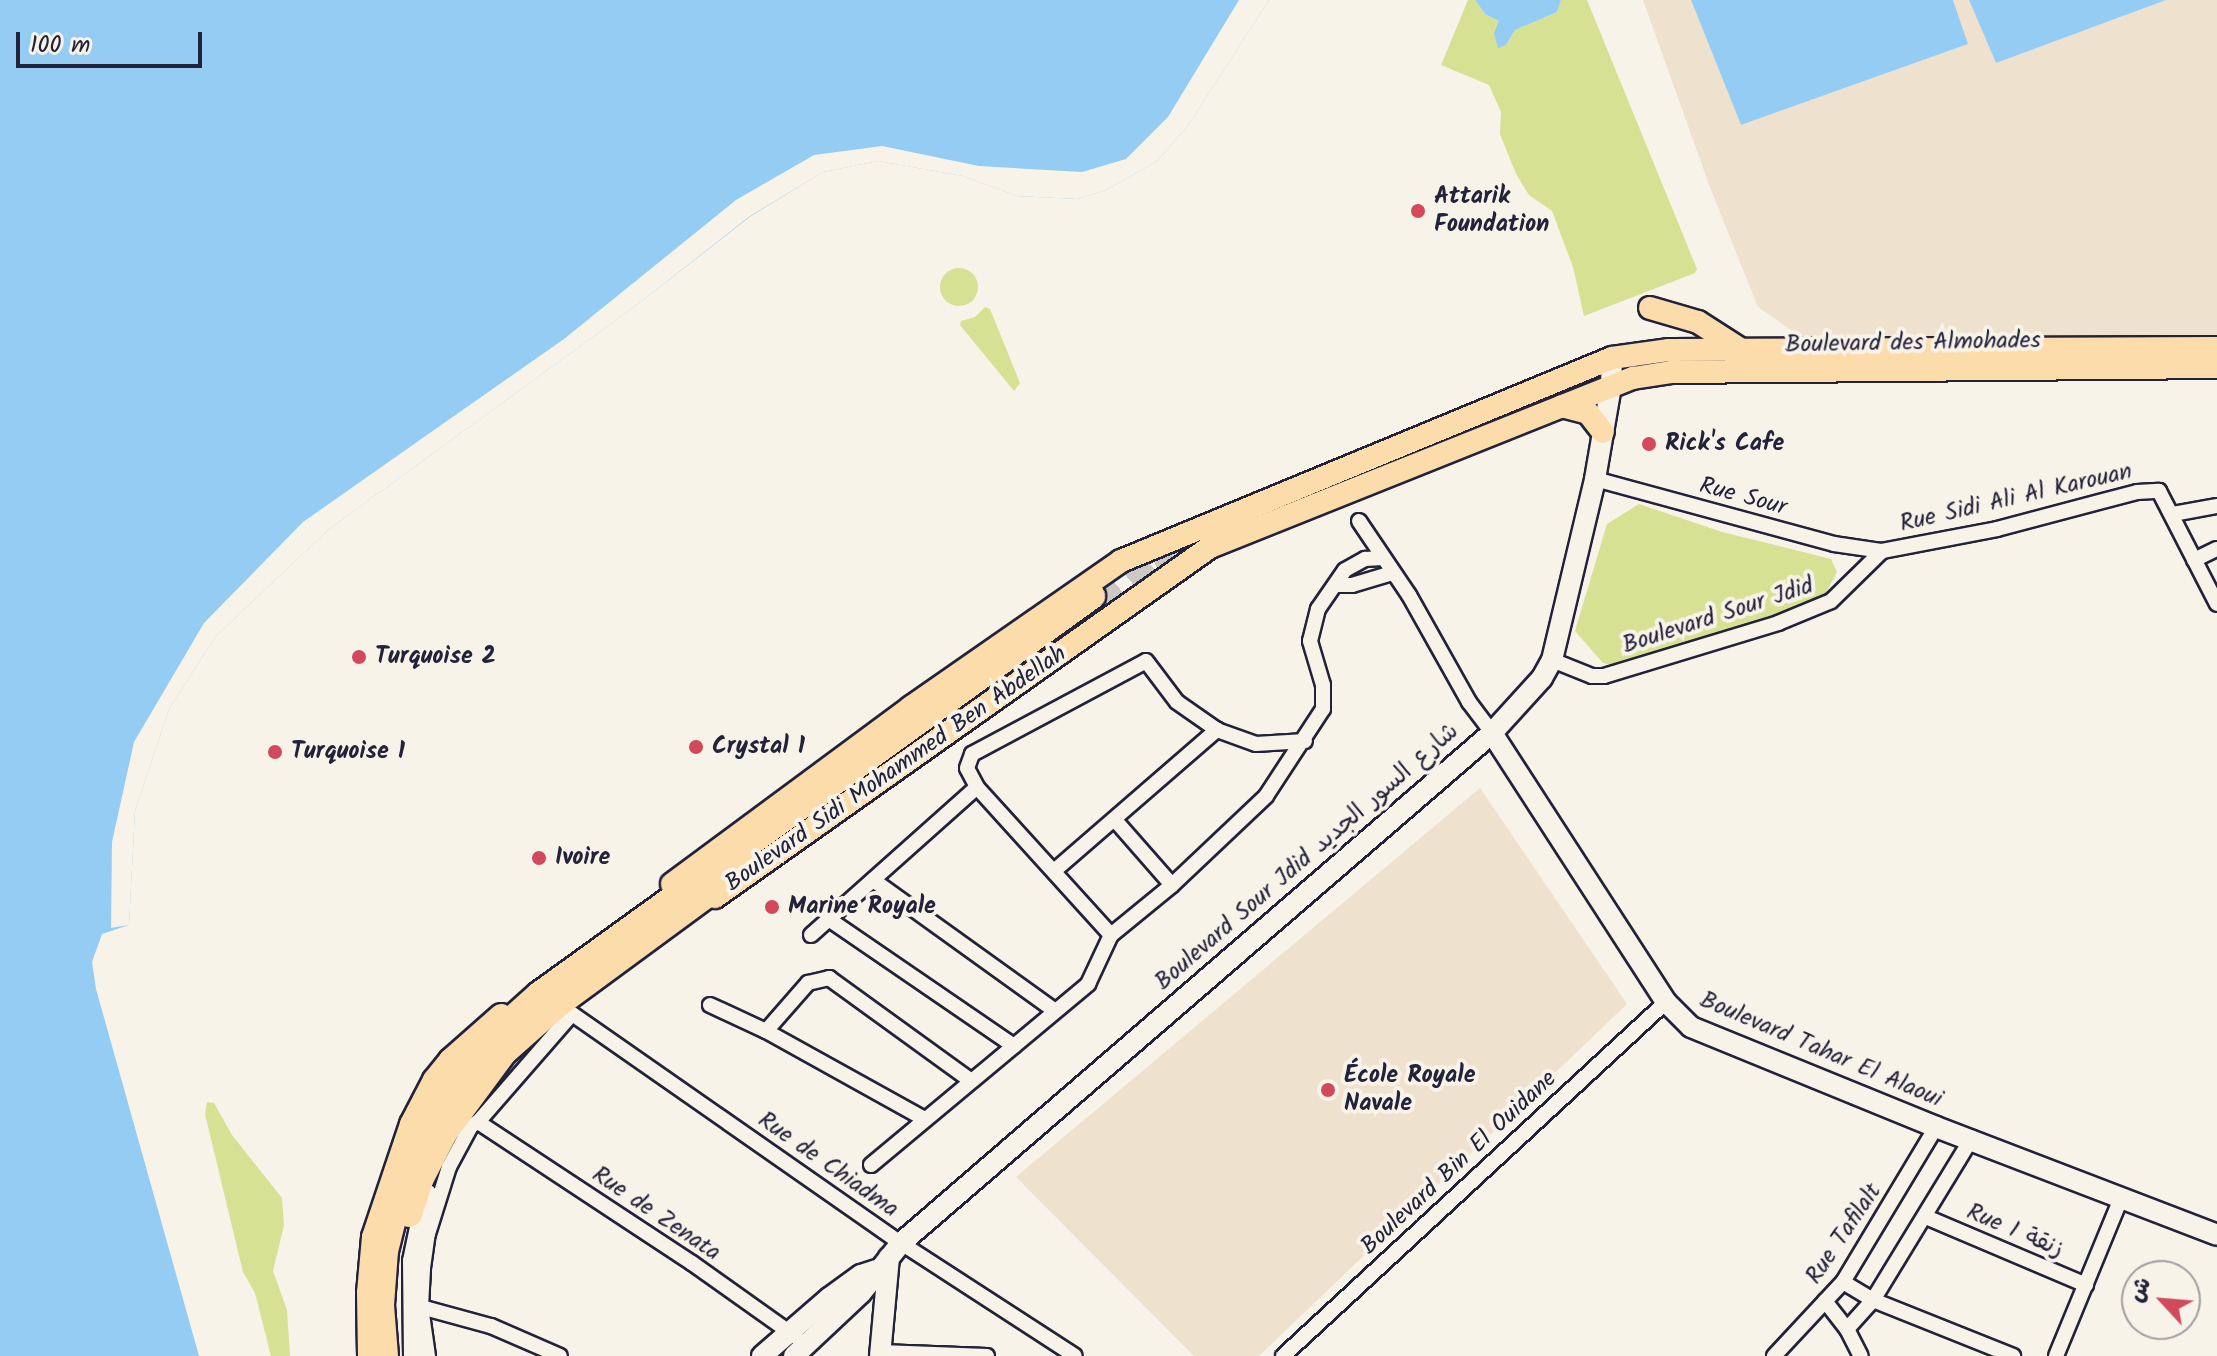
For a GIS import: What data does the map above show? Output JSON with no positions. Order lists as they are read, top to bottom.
{
  "streets": {
    "highway": ["Boulevard Sidi Mohammed Ben Abdellah"],
    "main road": ["Boulevard des Almohades"],
    "street": [
      "Rue Sour",
      "Rue Sidi Ali Al Karouan",
      "Boulevard Sour Jdid",
      "Boulevard Sour Jdid شارع السور الجديد",
      "Boulevard Tahar El Alaoui",
      "Boulevard Bin El Ouidane",
      "Rue de Chiadma",
      "Rue de Zenata",
      "Rue 1 زنقة",
      "Rue Tafilalt"
    ]
  },
  "crossings": [
    ["Boulevard des Almohades", "Boulevard Sidi Mohammed Ben Abdellah"],
    ["Boulevard des Almohades", "Boulevard Sour Jdid شارع السور الجديد"],
    ["Rue Sour", "Rue Sidi Ali Al Karouan"],
    ["Rue Sour", "Boulevard Sour Jdid"],
    ["Rue Sour", "Boulevard Sour Jdid شارع السور الجديد"],
    ["Rue Sidi Ali Al Karouan", "Boulevard Sour Jdid"],
    ["Boulevard Sour Jdid", "Boulevard Sour Jdid شارع السور الجديد"],
    ["Boulevard Sidi Mohammed Ben Abdellah", "Boulevard Sour Jdid شارع السور الجديد"],
    ["Boulevard Sidi Mohammed Ben Abdellah", "Rue de Chiadma"],
    ["Boulevard Sidi Mohammed Ben Abdellah", "Rue de Zenata"],
    ["Boulevard Sour Jdid شارع السور الجديد", "Boulevard Tahar El Alaoui"],
    ["Boulevard Sour Jdid شارع السور الجديد", "Rue de Chiadma"],
    ["Boulevard Sour Jdid شارع السور الجديد", "Rue de Zenata"],
    ["Boulevard Tahar El Alaoui", "Boulevard Bin El Ouidane"],
    ["Boulevard Tahar El Alaoui", "Rue Tafilalt"]
  ],
  "places": [
    "Attarik Foundation",
    "Rick's Cafe",
    "Turquoise 2",
    "Crystal 1",
    "Turquoise 1",
    "Ivoire",
    "Marine Royale",
    "École Royale Navale"
  ],
  "scale_bar": "100 m",
  "north": "top left"
}
